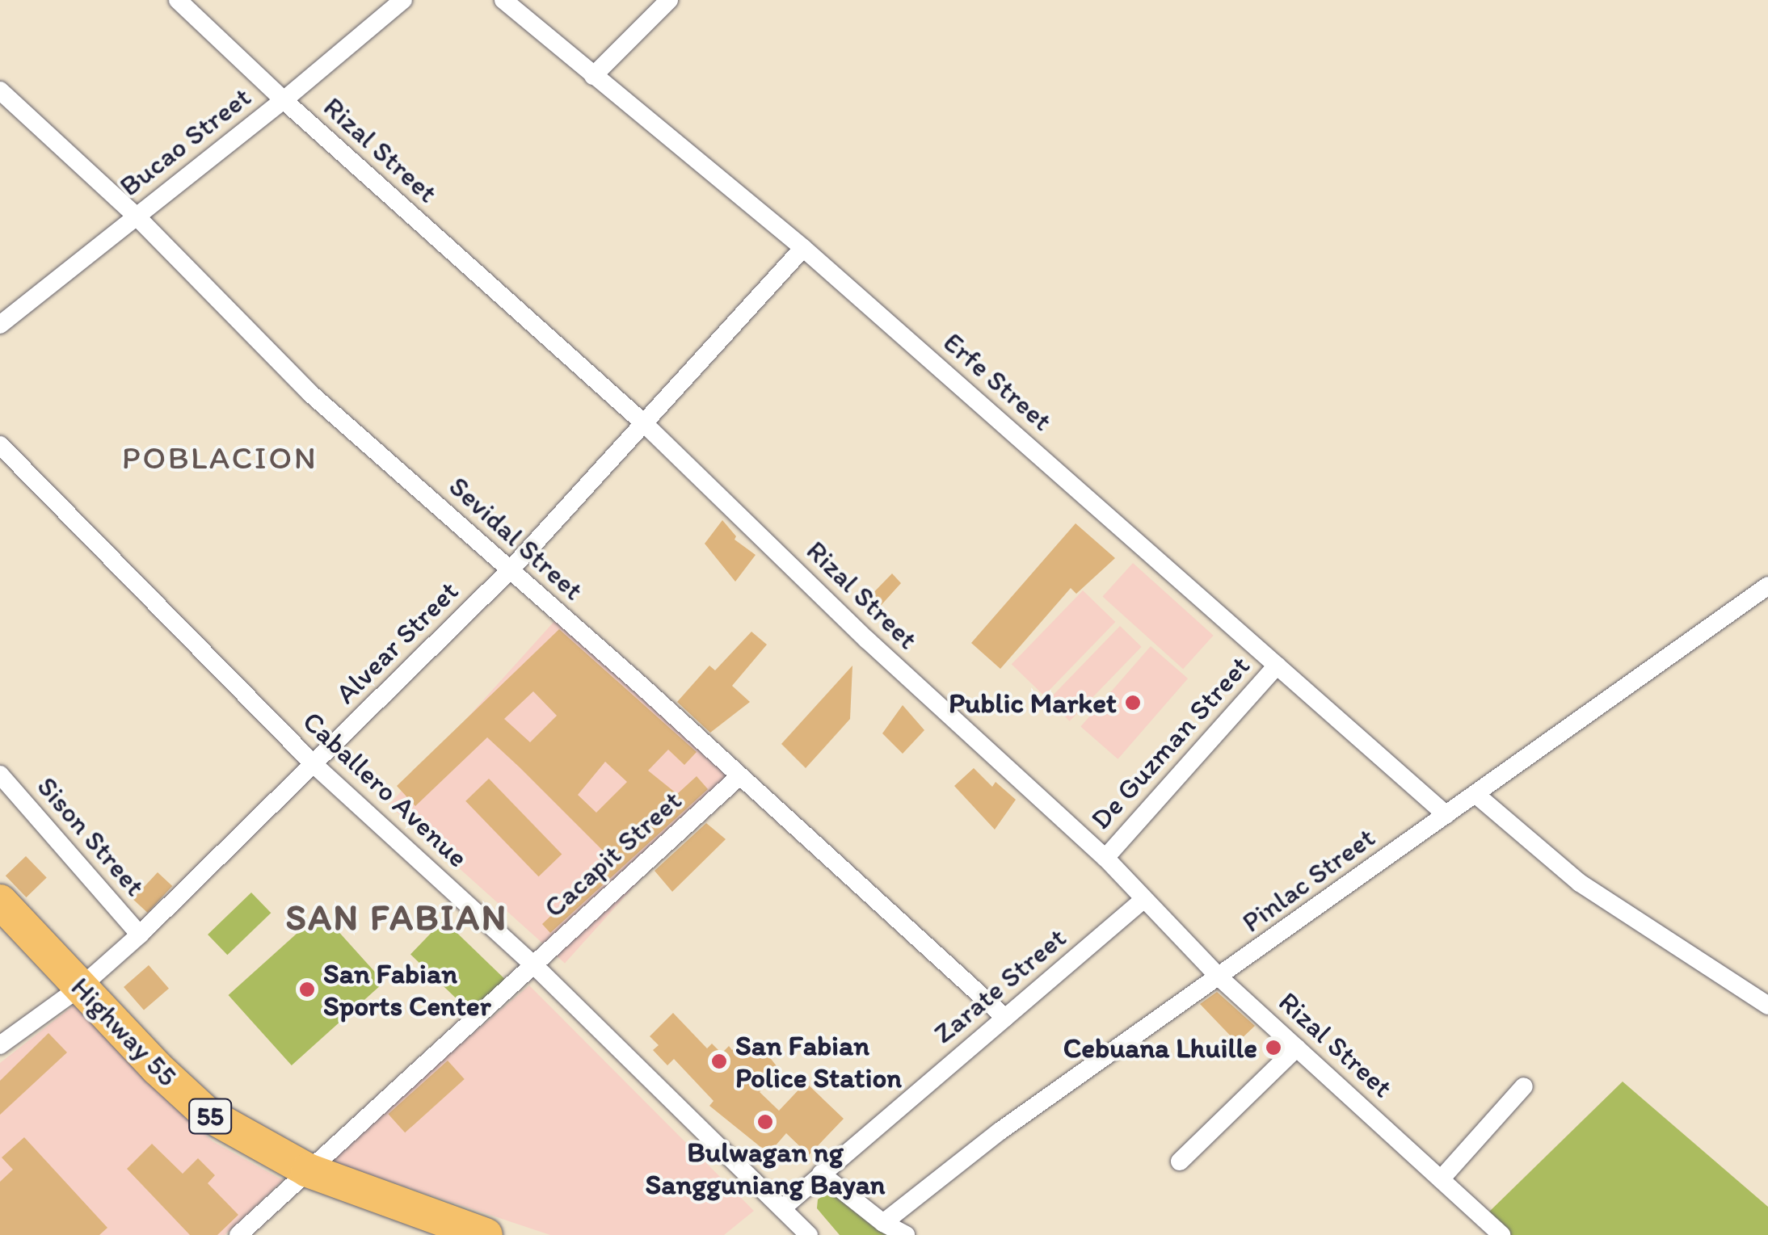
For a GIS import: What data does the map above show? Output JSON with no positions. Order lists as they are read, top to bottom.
{
  "streets": {
    "highway": ["Highway 55", "55"],
    "street": [
      "Bucao Street",
      "Rizal Street",
      "Erfe Street",
      "Sevidal Street",
      "Alvear Street",
      "De Guzman Street",
      "Caballero Avenue",
      "Sison Street",
      "Cacapit Street",
      "Pinlac Street",
      "Zarate Street"
    ]
  },
  "crossings": [
    ["Bucao Street", "Rizal Street"],
    ["Bucao Street", "Sevidal Street"],
    ["Rizal Street", "Alvear Street"],
    ["Rizal Street", "De Guzman Street"],
    ["Rizal Street", "Pinlac Street"],
    ["Rizal Street", "Zarate Street"],
    ["Erfe Street", "Alvear Street"],
    ["Erfe Street", "De Guzman Street"],
    ["Erfe Street", "Pinlac Street"],
    ["Sevidal Street", "Alvear Street"],
    ["Sevidal Street", "Cacapit Street"],
    ["Sevidal Street", "Zarate Street"],
    ["Alvear Street", "Caballero Avenue"],
    ["Alvear Street", "Sison Street"],
    ["Alvear Street", "Highway 55"],
    ["Caballero Avenue", "Cacapit Street"],
    ["Caballero Avenue", "Zarate Street"],
    ["Cacapit Street", "Highway 55"]
  ],
  "districts": ["POBLACION", "SAN FABIAN"],
  "places": [
    "Public Market",
    "San Fabian Sports Center",
    "Cebuana Lhuille",
    "San Fabian Police Station",
    "Bulwagan ng Sangguniang Bayan"
  ]
}
